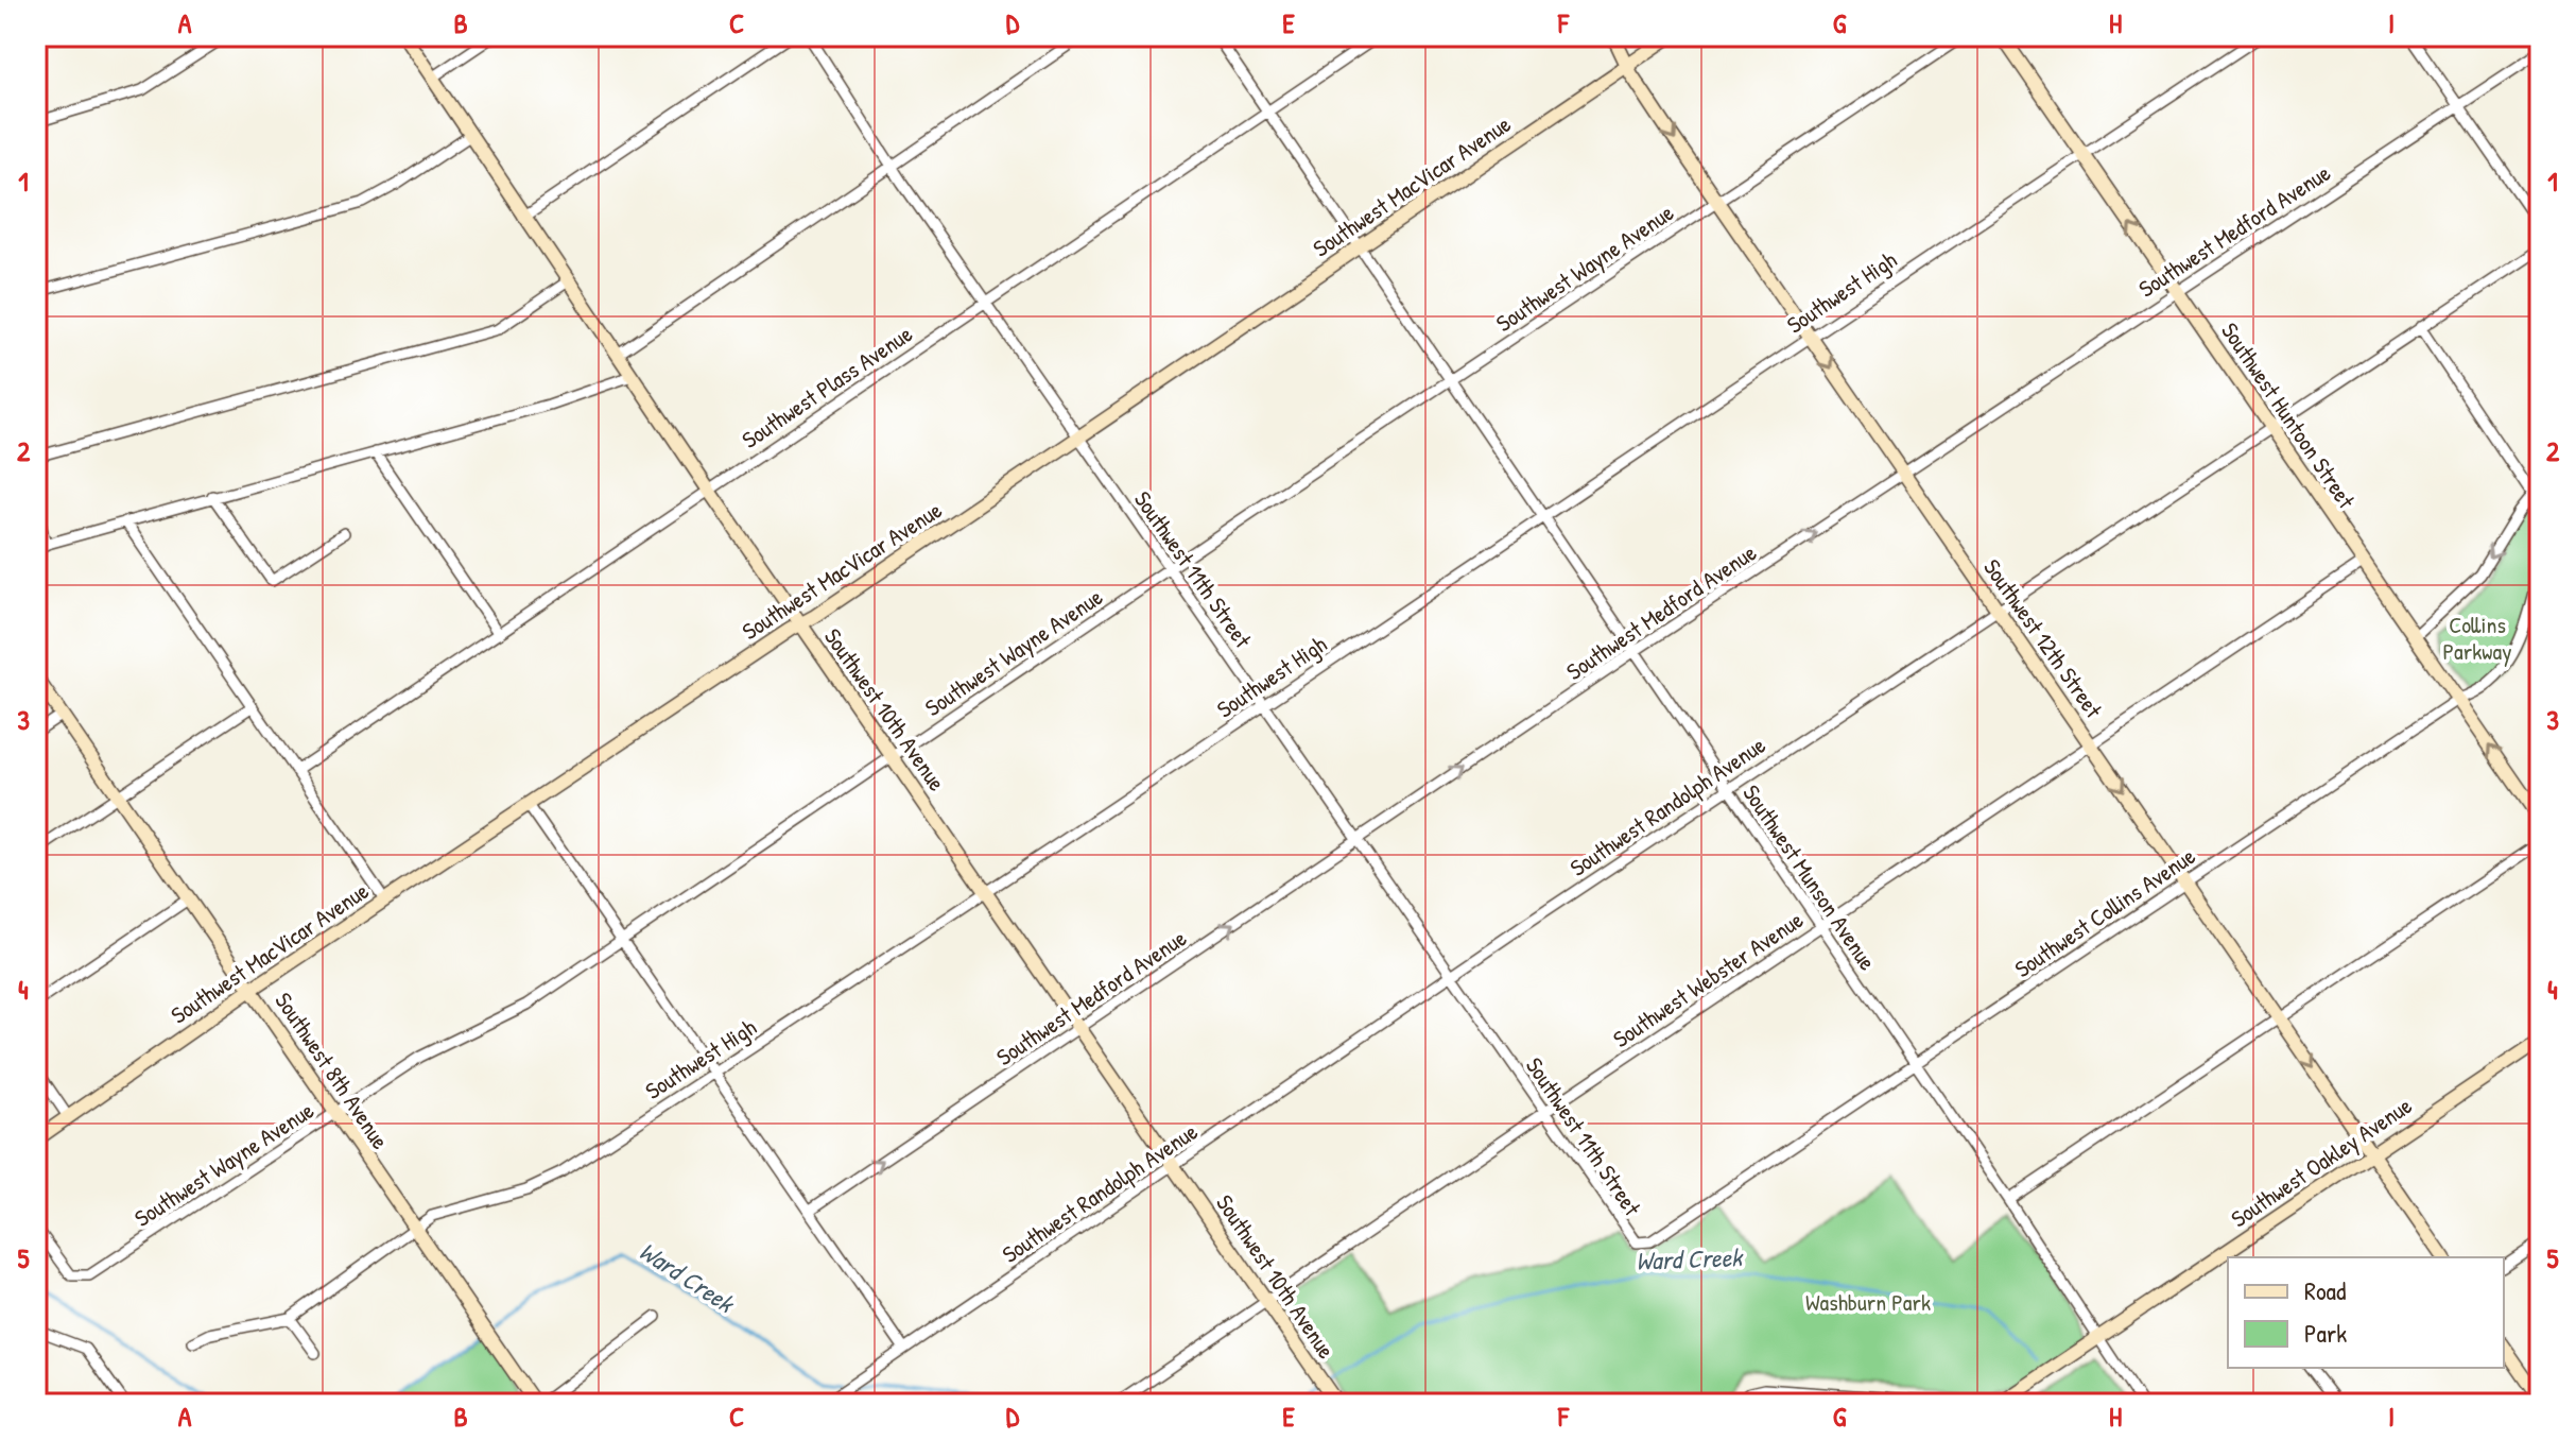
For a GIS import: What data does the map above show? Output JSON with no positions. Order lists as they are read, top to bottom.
{
  "streets": {
    "main road": [
      "Southwest MacVicar Avenue",
      "Southwest Huntoon Street",
      "Southwest 12th Street",
      "Southwest 10th Avenue",
      "Southwest 8th Avenue",
      "Southwest Oakley Avenue"
    ],
    "street": [
      "Southwest Medford Avenue",
      "Southwest Wayne Avenue",
      "Southwest High",
      "Southwest Plass Avenue",
      "Southwest 11th Street",
      "Southwest Randolph Avenue",
      "Southwest Munson Avenue",
      "Southwest Collins Avenue",
      "Southwest Webster Avenue"
    ]
  },
  "crossings": [
    ["Southwest MacVicar Avenue", "Southwest 11th Street"],
    ["Southwest MacVicar Avenue", "Southwest 12th Street"],
    ["Southwest MacVicar Avenue", "Southwest 10th Avenue"],
    ["Southwest MacVicar Avenue", "Southwest Munson Avenue"],
    ["Southwest MacVicar Avenue", "Southwest 8th Avenue"],
    ["Southwest Medford Avenue", "Southwest Huntoon Street"],
    ["Southwest Medford Avenue", "Southwest 11th Street"],
    ["Southwest Medford Avenue", "Southwest 12th Street"],
    ["Southwest Medford Avenue", "Southwest 10th Avenue"],
    ["Southwest Medford Avenue", "Southwest Munson Avenue"],
    ["Southwest Wayne Avenue", "Southwest 11th Street"],
    ["Southwest Wayne Avenue", "Southwest 12th Street"],
    ["Southwest Wayne Avenue", "Southwest 10th Avenue"],
    ["Southwest Wayne Avenue", "Southwest Munson Avenue"],
    ["Southwest Wayne Avenue", "Southwest 8th Avenue"],
    ["Southwest High", "Southwest Huntoon Street"],
    ["Southwest High", "Southwest 11th Street"],
    ["Southwest High", "Southwest 12th Street"],
    ["Southwest High", "Southwest 10th Avenue"],
    ["Southwest High", "Southwest Munson Avenue"],
    ["Southwest High", "Southwest 8th Avenue"],
    ["Southwest Plass Avenue", "Southwest 11th Street"],
    ["Southwest Plass Avenue", "Southwest 10th Avenue"],
    ["Southwest Plass Avenue", "Southwest Munson Avenue"],
    ["Southwest Huntoon Street", "Southwest Randolph Avenue"],
    ["Southwest Huntoon Street", "Southwest Collins Avenue"],
    ["Southwest Huntoon Street", "Southwest Webster Avenue"],
    ["Southwest 11th Street", "Southwest Randolph Avenue"],
    ["Southwest 11th Street", "Southwest Collins Avenue"],
    ["Southwest 11th Street", "Southwest Webster Avenue"],
    ["Southwest 12th Street", "Southwest Randolph Avenue"],
    ["Southwest 12th Street", "Southwest Collins Avenue"],
    ["Southwest 12th Street", "Southwest Webster Avenue"],
    ["Southwest 12th Street", "Southwest Oakley Avenue"],
    ["Southwest 10th Avenue", "Southwest Randolph Avenue"],
    ["Southwest 10th Avenue", "Southwest Webster Avenue"],
    ["Southwest Randolph Avenue", "Southwest Munson Avenue"],
    ["Southwest Munson Avenue", "Southwest Collins Avenue"],
    ["Southwest Munson Avenue", "Southwest Webster Avenue"],
    ["Southwest Munson Avenue", "Southwest Oakley Avenue"]
  ],
  "one_way": ["Southwest Medford Avenue", "Southwest 12th Street"],
  "water": ["Ward Creek"],
  "parks": ["Collins Parkway", "Washburn Park"],
  "legend": ["Road", "Park"],
  "grid": {
    "columns": [
      "A",
      "B",
      "C",
      "D",
      "E",
      "F",
      "G",
      "H",
      "I"
    ],
    "rows": [
      "1",
      "2",
      "3",
      "4",
      "5"
    ]
  }
}
